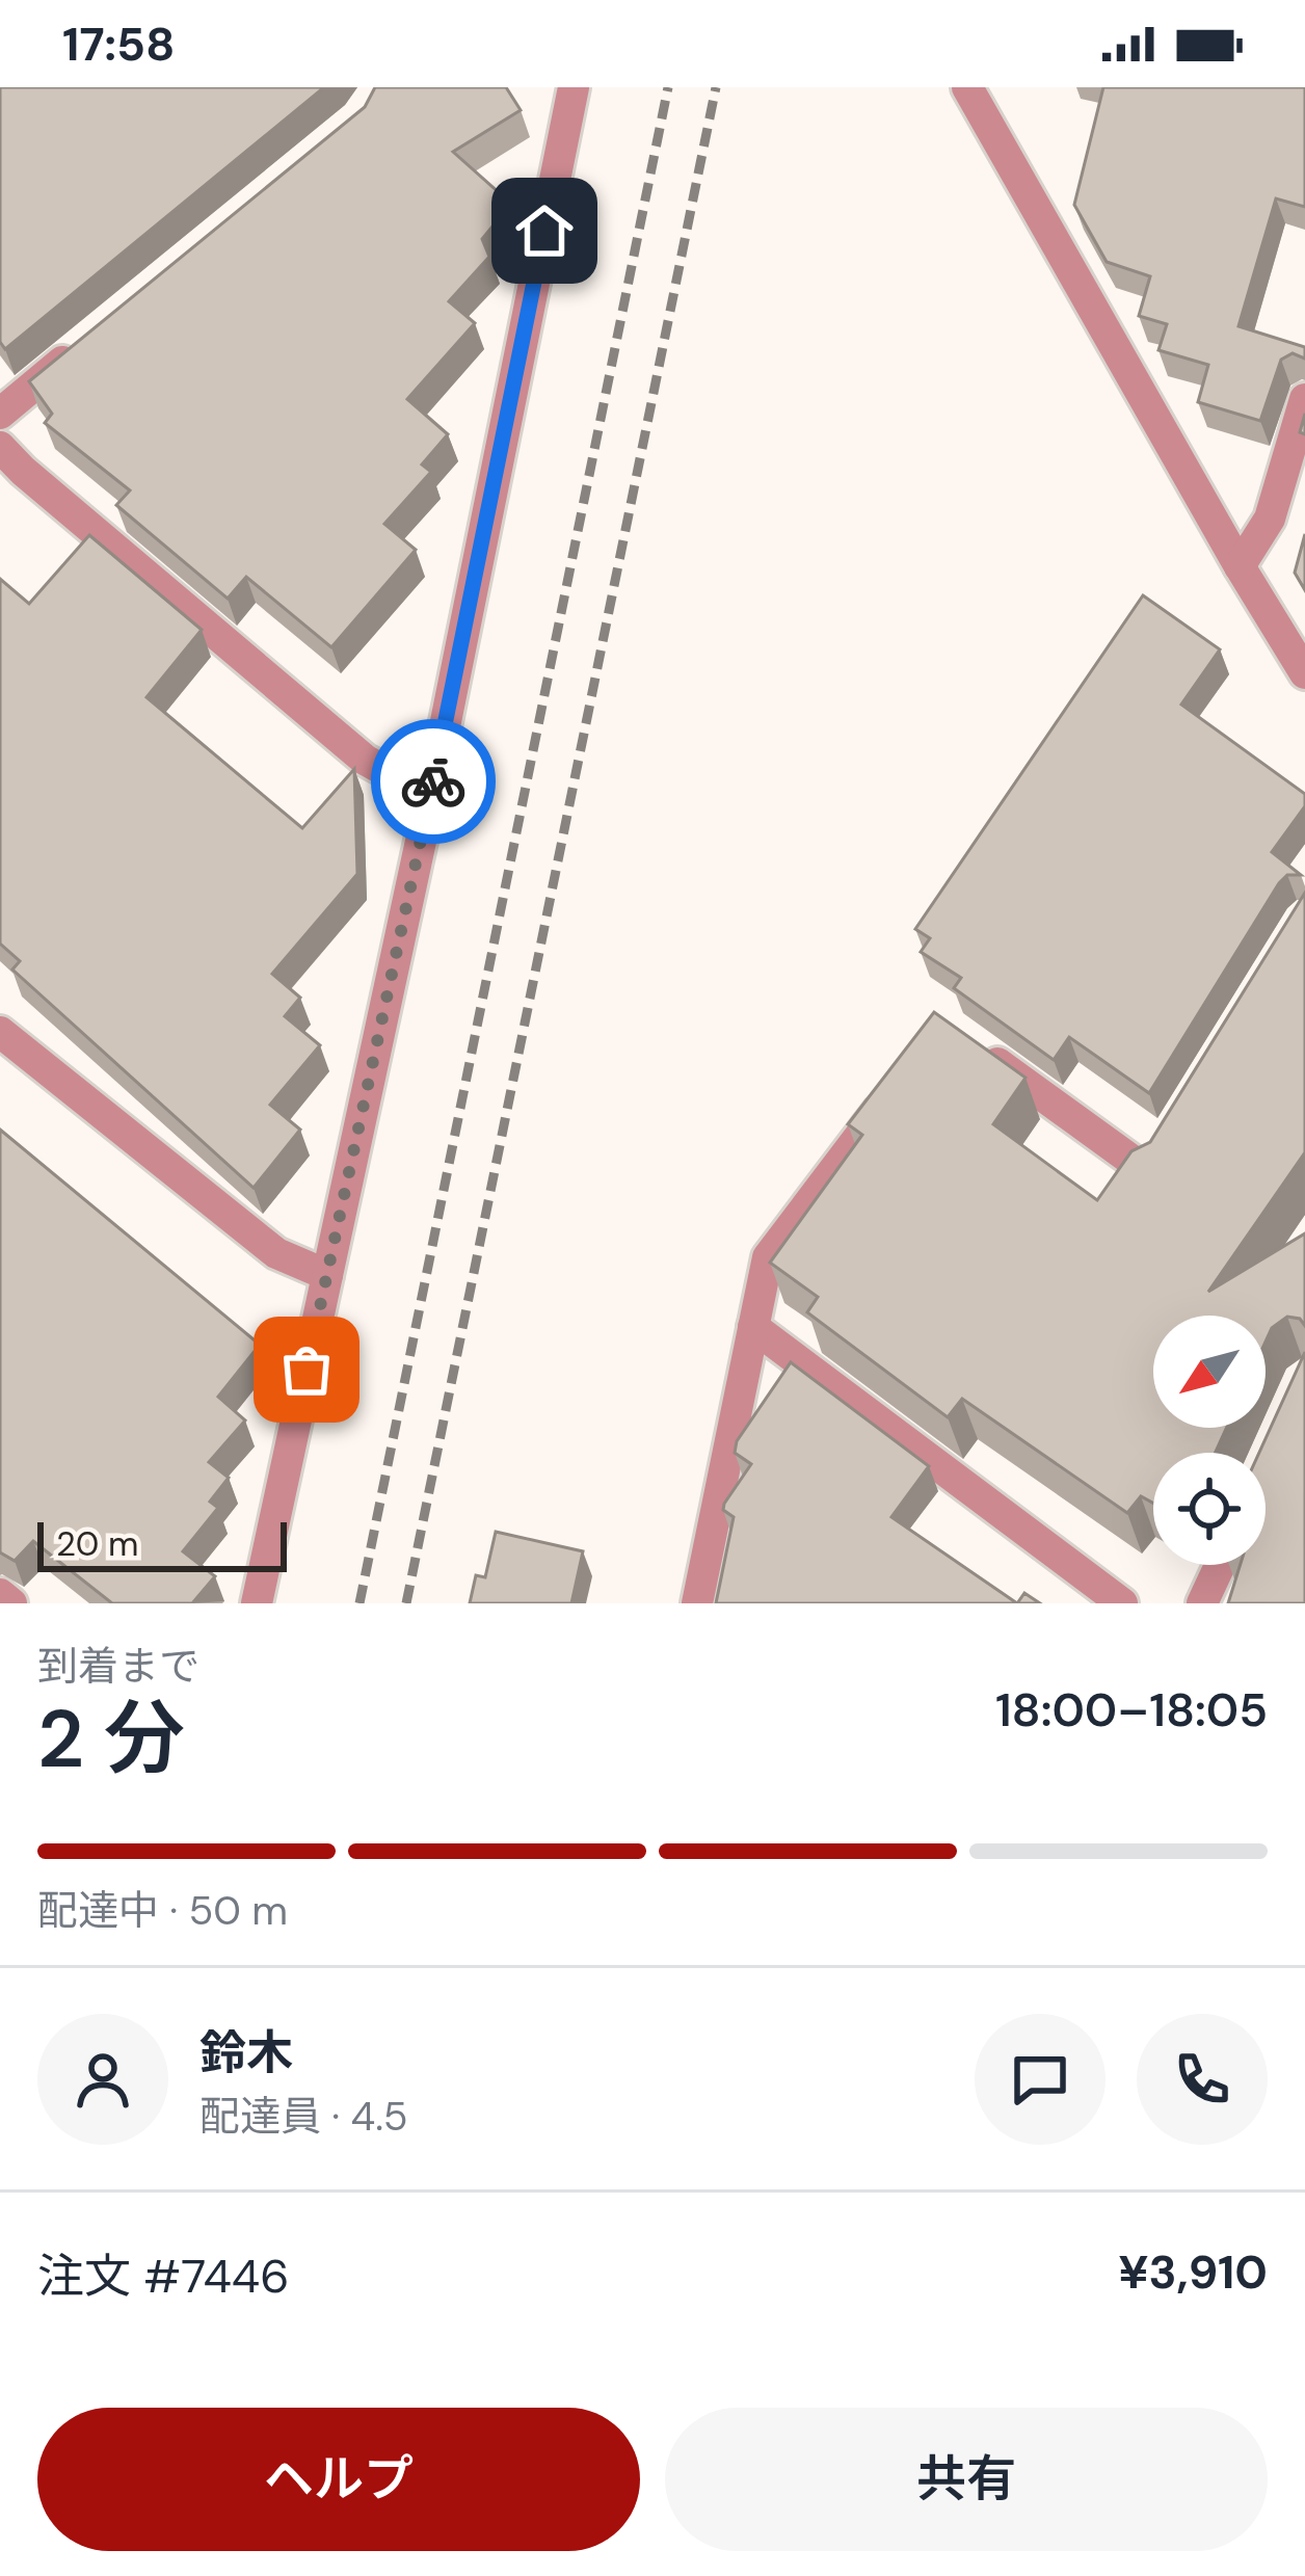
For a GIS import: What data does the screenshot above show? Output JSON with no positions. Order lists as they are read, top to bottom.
{
  "scale_bar": "20 m",
  "north": "bottom left",
  "page": {
    "status": "17:58",
    "scale": "20 m",
    "heading": ["2 分", "到着まで", "18:00–18:05"],
    "panel": [
      "鈴木",
      "配達員 · 4.5",
      "注文 #7446",
      "¥3,910"
    ],
    "bar": "配達中 · 50 m",
    "buttons": ["ヘルプ", "共有"]
  }
}
